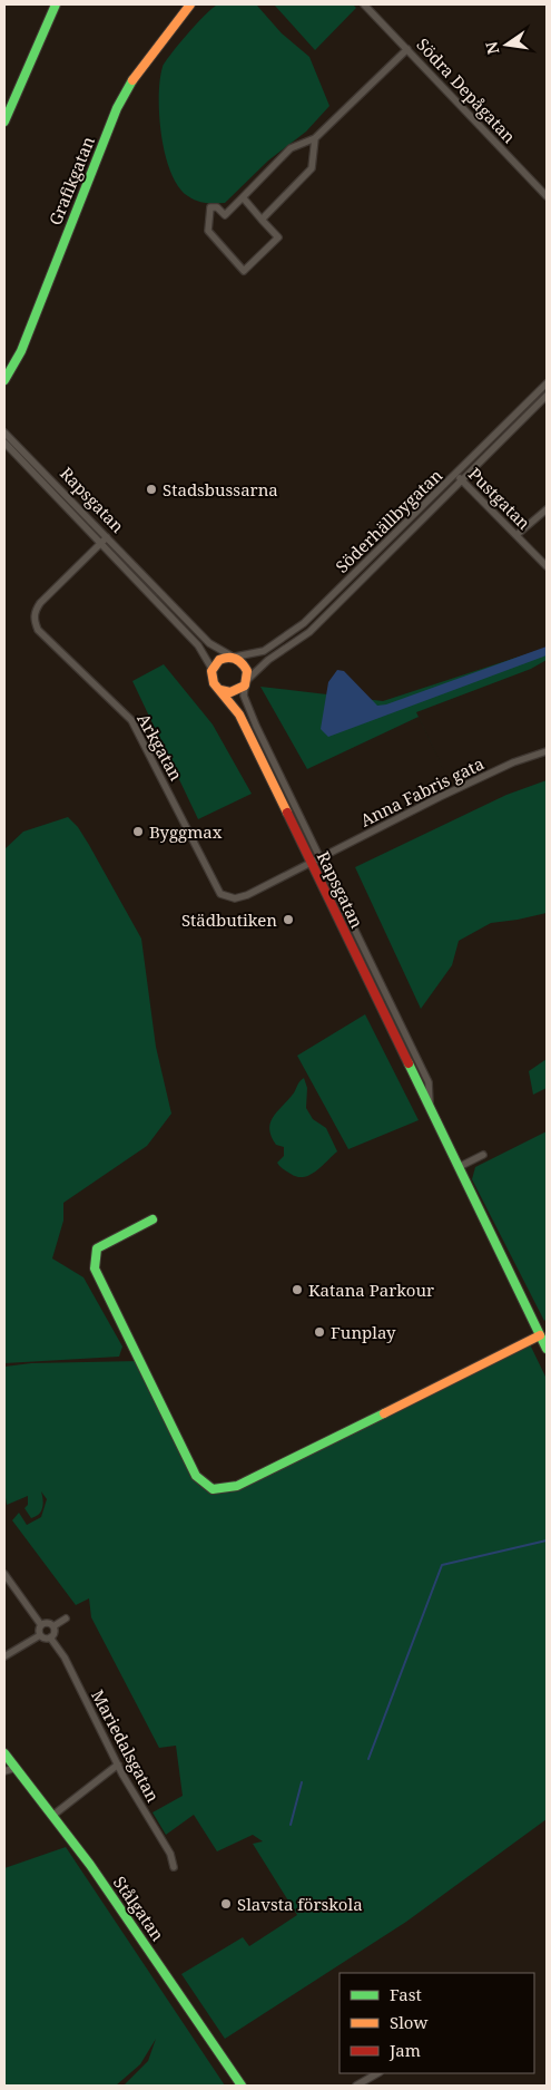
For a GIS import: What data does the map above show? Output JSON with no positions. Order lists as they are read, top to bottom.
{
  "streets": {
    "street": [
      "Södra Depågatan",
      "Grafikgatan",
      "Pustgatan",
      "Rapsgatan",
      "Söderhällbygatan",
      "Arkgatan",
      "Anna Fabris gata",
      "Mariedalsgatan",
      "Stålgatan"
    ]
  },
  "crossings": [
    ["Pustgatan", "Söderhällbygatan"],
    ["Rapsgatan", "Söderhällbygatan"],
    ["Rapsgatan", "Arkgatan"],
    ["Rapsgatan", "Anna Fabris gata"],
    ["Arkgatan", "Anna Fabris gata"]
  ],
  "places": [
    "Stadsbussarna",
    "Byggmax",
    "Städbutiken",
    "Katana Parkour",
    "Funplay",
    "Slavsta förskola"
  ],
  "legend": ["Fast", "Slow", "Jam"],
  "north": "left"
}
